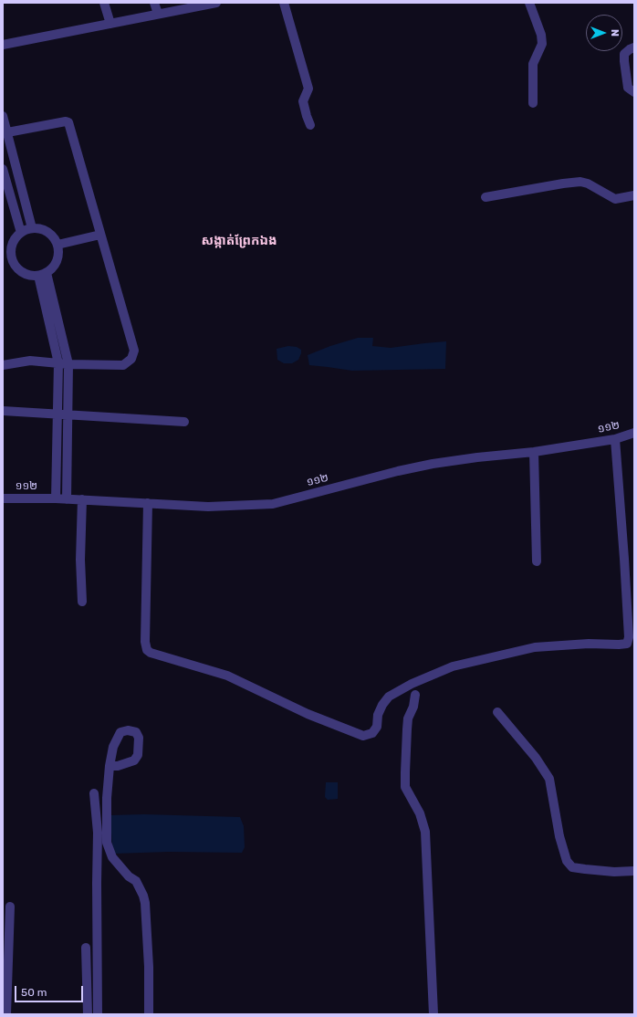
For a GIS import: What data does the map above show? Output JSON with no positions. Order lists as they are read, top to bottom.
{
  "streets": {
    "street": ["១១២"]
  },
  "districts": ["សង្កាត់ព្រែកឯង"],
  "scale_bar": "50 m",
  "north": "right"
}
